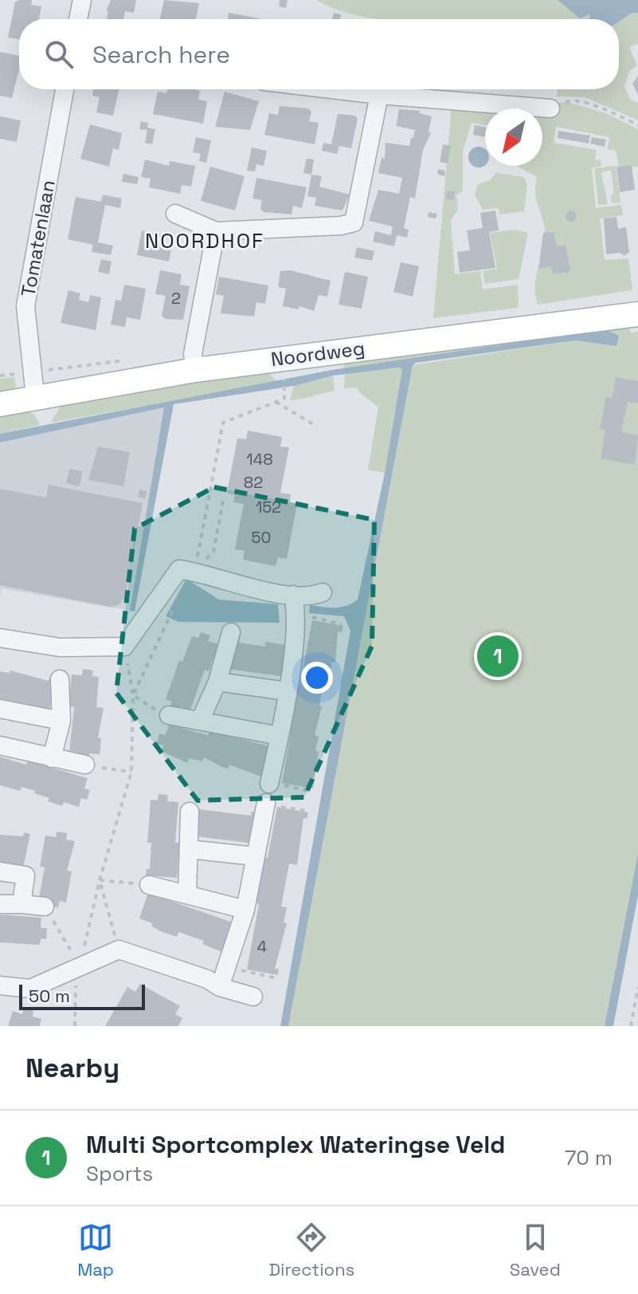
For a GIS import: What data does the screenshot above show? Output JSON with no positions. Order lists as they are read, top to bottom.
{
  "streets": {
    "street": ["Tomatenlaan", "Noordweg"]
  },
  "crossings": [
    ["Tomatenlaan", "Noordweg"]
  ],
  "districts": ["NOORDHOF"],
  "house_numbers": [
    "2",
    "148",
    "82",
    "152",
    "50",
    "4"
  ],
  "scale_bar": "50 m",
  "north": "bottom left",
  "page": {
    "search": "Search here",
    "pins": "1",
    "scale": "50 m",
    "heading": "Nearby",
    "list": [
      {
        "mark": "1",
        "name": "Multi Sportcomplex Wateringse Veld",
        "note": "Sports",
        "value": "70 m"
      }
    ],
    "nav": ["Map", "Directions", "Saved"]
  }
}
